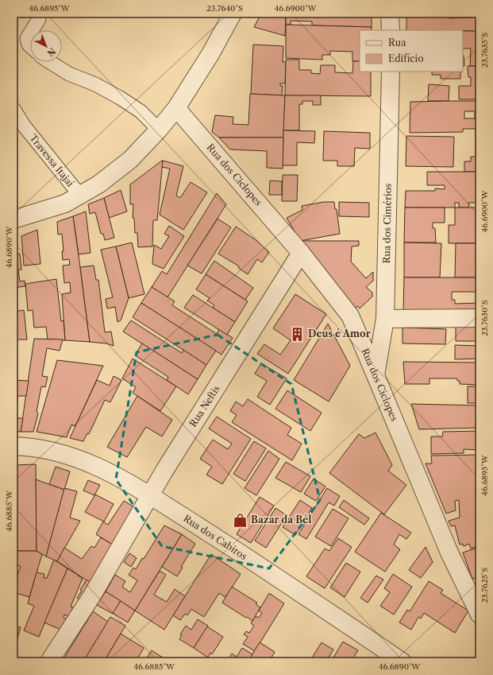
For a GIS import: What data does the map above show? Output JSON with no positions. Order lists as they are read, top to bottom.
{
  "streets": {
    "street": [
      "Rua dos Ciclopes",
      "Rua dos Cimérios",
      "Rua Neftis",
      "Rua dos Cabiros"
    ],
    "lane": ["Travessa Itajaí"]
  },
  "crossings": [
    ["Rua dos Ciclopes", "Rua dos Cimérios"],
    ["Rua dos Ciclopes", "Rua Neftis"],
    ["Rua Neftis", "Rua dos Cabiros"]
  ],
  "places": {
    "building": ["Deus é Amor"],
    "shop": ["Bazar da Bél"]
  },
  "legend": ["Rua", "Edifício"],
  "north": "bottom right",
  "coordinates": [
    "46.6895°W",
    "23.7640°S",
    "46.6900°W",
    "23.7635°S",
    "46.6890°W",
    "23.7630°S",
    "46.6885°W",
    "23.7625°S"
  ]
}
